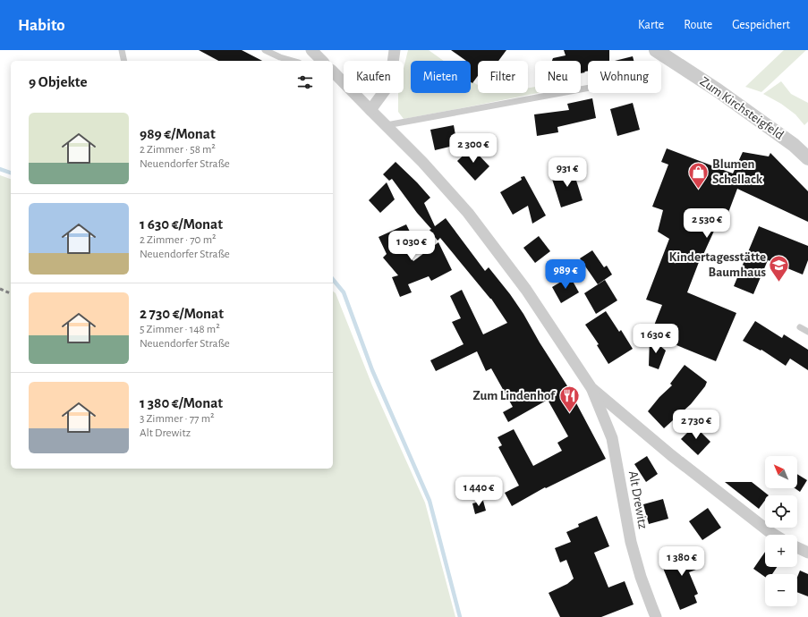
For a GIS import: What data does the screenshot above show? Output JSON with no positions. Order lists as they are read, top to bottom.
{
  "streets": {
    "street": ["Zum Kirchsteigfeld", "Alt Drewitz"]
  },
  "places": {
    "shop": ["Blumen Schellack"],
    "school or university": ["Kindertagesstätte Baumhaus"],
    "restaurant": ["Zum Lindenhof"]
  },
  "north": "top left",
  "page": {
    "header": "Habito",
    "nav": ["Karte", "Route", "Gespeichert"],
    "chip": [
      "Kaufen",
      "Mieten",
      "Filter",
      "Neu",
      "Wohnung"
    ],
    "heading": "9 Objekte",
    "list": [
      {
        "name": "989 €/Monat",
        "note": "2 Zimmer · 58 m² · Neuendorfer Straße"
      },
      {
        "name": "1 630 €/Monat",
        "note": "2 Zimmer · 70 m² · Neuendorfer Straße"
      },
      {
        "name": "2 730 €/Monat",
        "note": "5 Zimmer · 148 m² · Neuendorfer Straße"
      },
      {
        "name": "1 380 €/Monat",
        "note": "3 Zimmer · 77 m² · Alt Drewitz"
      }
    ],
    "price": [
      "2 300 €",
      "931 €",
      "2 530 €",
      "1 030 €",
      "989 €",
      "1 630 €",
      "2 730 €",
      "1 440 €",
      "1 380 €"
    ],
    "map_buttons": ["+", "−"]
  }
}
